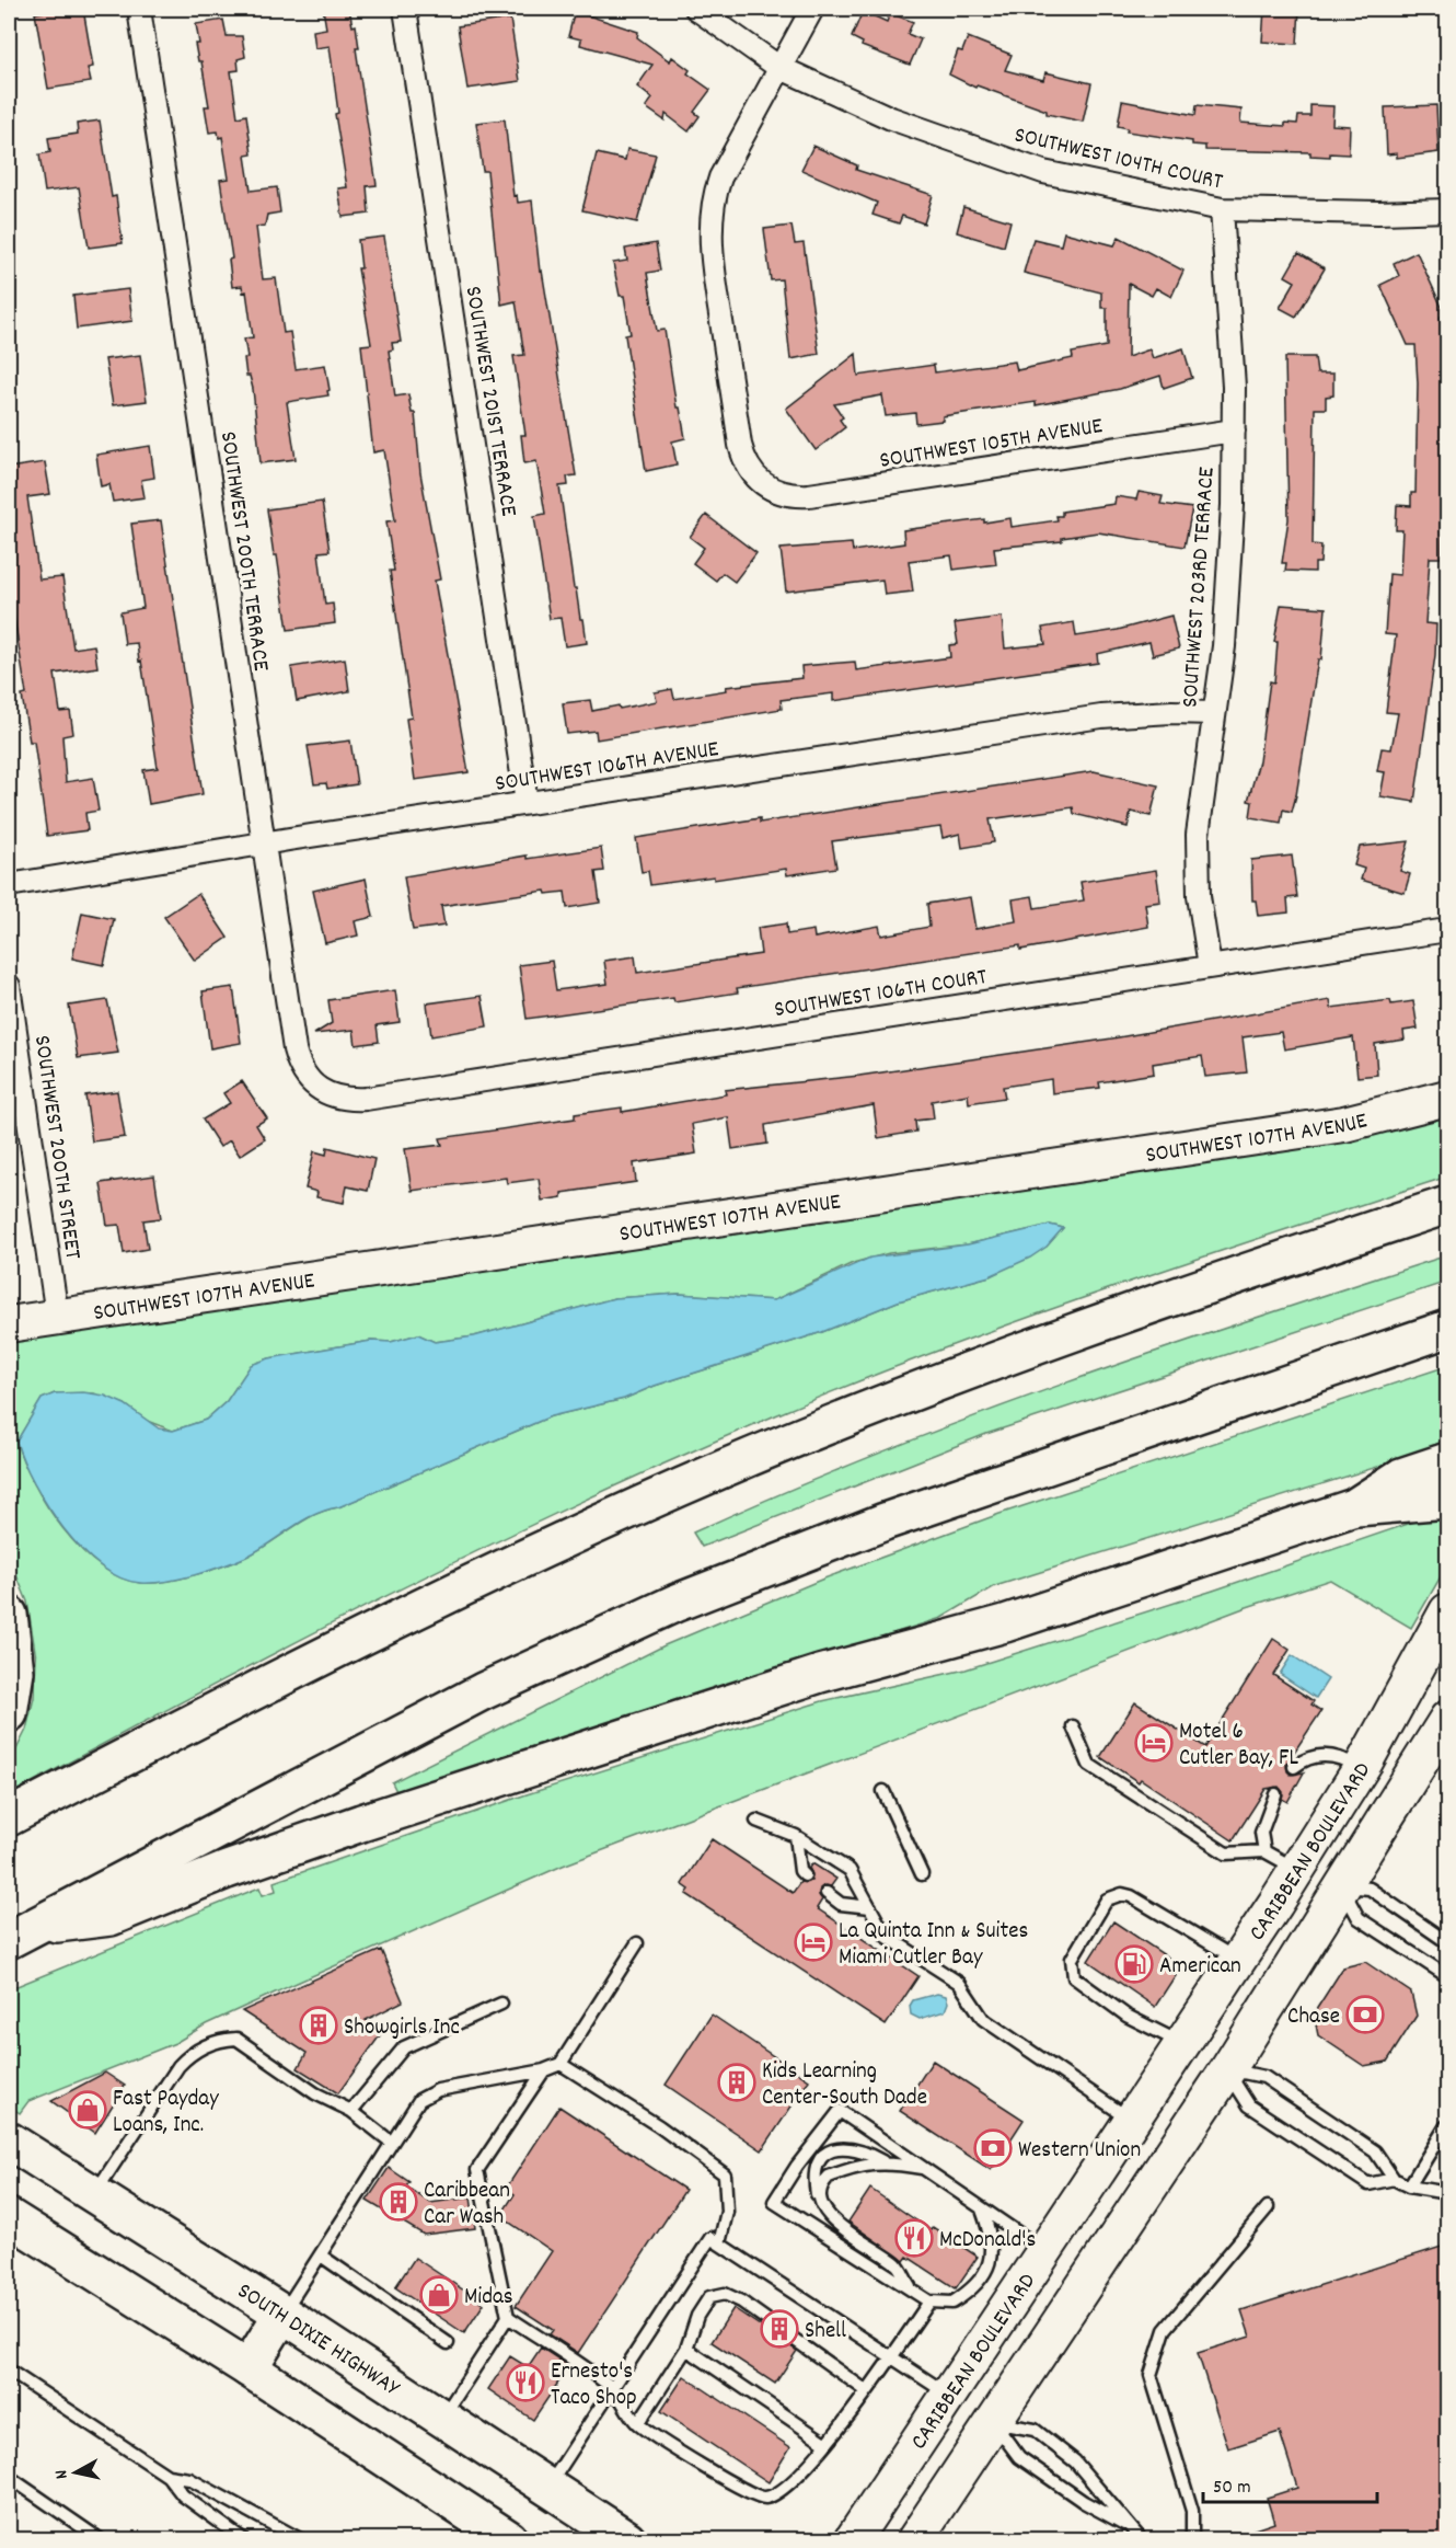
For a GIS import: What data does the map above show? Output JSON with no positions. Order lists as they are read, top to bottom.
{
  "streets": {
    "highway": ["SOUTH DIXIE HIGHWAY"],
    "main road": ["SOUTHWEST 107TH AVENUE", "CARIBBEAN BOULEVARD"],
    "street": [
      "SOUTHWEST 104TH COURT",
      "SOUTHWEST 201ST TERRACE",
      "SOUTHWEST 105TH AVENUE",
      "SOUTHWEST 200TH TERRACE",
      "SOUTHWEST 203RD TERRACE",
      "SOUTHWEST 106TH AVENUE",
      "SOUTHWEST 106TH COURT",
      "SOUTHWEST 200TH STREET"
    ]
  },
  "crossings": [
    ["SOUTHWEST 104TH COURT", "SOUTHWEST 105TH AVENUE"],
    ["SOUTHWEST 104TH COURT", "SOUTHWEST 203RD TERRACE"],
    ["SOUTHWEST 201ST TERRACE", "SOUTHWEST 106TH AVENUE"],
    ["SOUTHWEST 105TH AVENUE", "SOUTHWEST 203RD TERRACE"],
    ["SOUTHWEST 200TH TERRACE", "SOUTHWEST 106TH AVENUE"],
    ["SOUTHWEST 200TH TERRACE", "SOUTHWEST 106TH COURT"],
    ["SOUTHWEST 203RD TERRACE", "SOUTHWEST 106TH AVENUE"],
    ["SOUTHWEST 203RD TERRACE", "SOUTHWEST 106TH COURT"],
    ["SOUTHWEST 107TH AVENUE", "SOUTHWEST 200TH STREET"]
  ],
  "places": {
    "hotel": ["Motel 6 Cutler Bay, FL", "La Quinta Inn & Suites Miami Cutler Bay"],
    "fuel station": ["American"],
    "bank": ["Chase", "Western Union"],
    "building": [
      "Showgirls Inc",
      "Kids Learning Center-South Dade",
      "Caribbean Car Wash",
      "Shell"
    ],
    "shop": ["Fast Payday Loans, Inc.", "Midas"],
    "restaurant": ["McDonald's", "Ernesto's Taco Shop"]
  },
  "scale_bar": "50 m",
  "north": "left"
}
